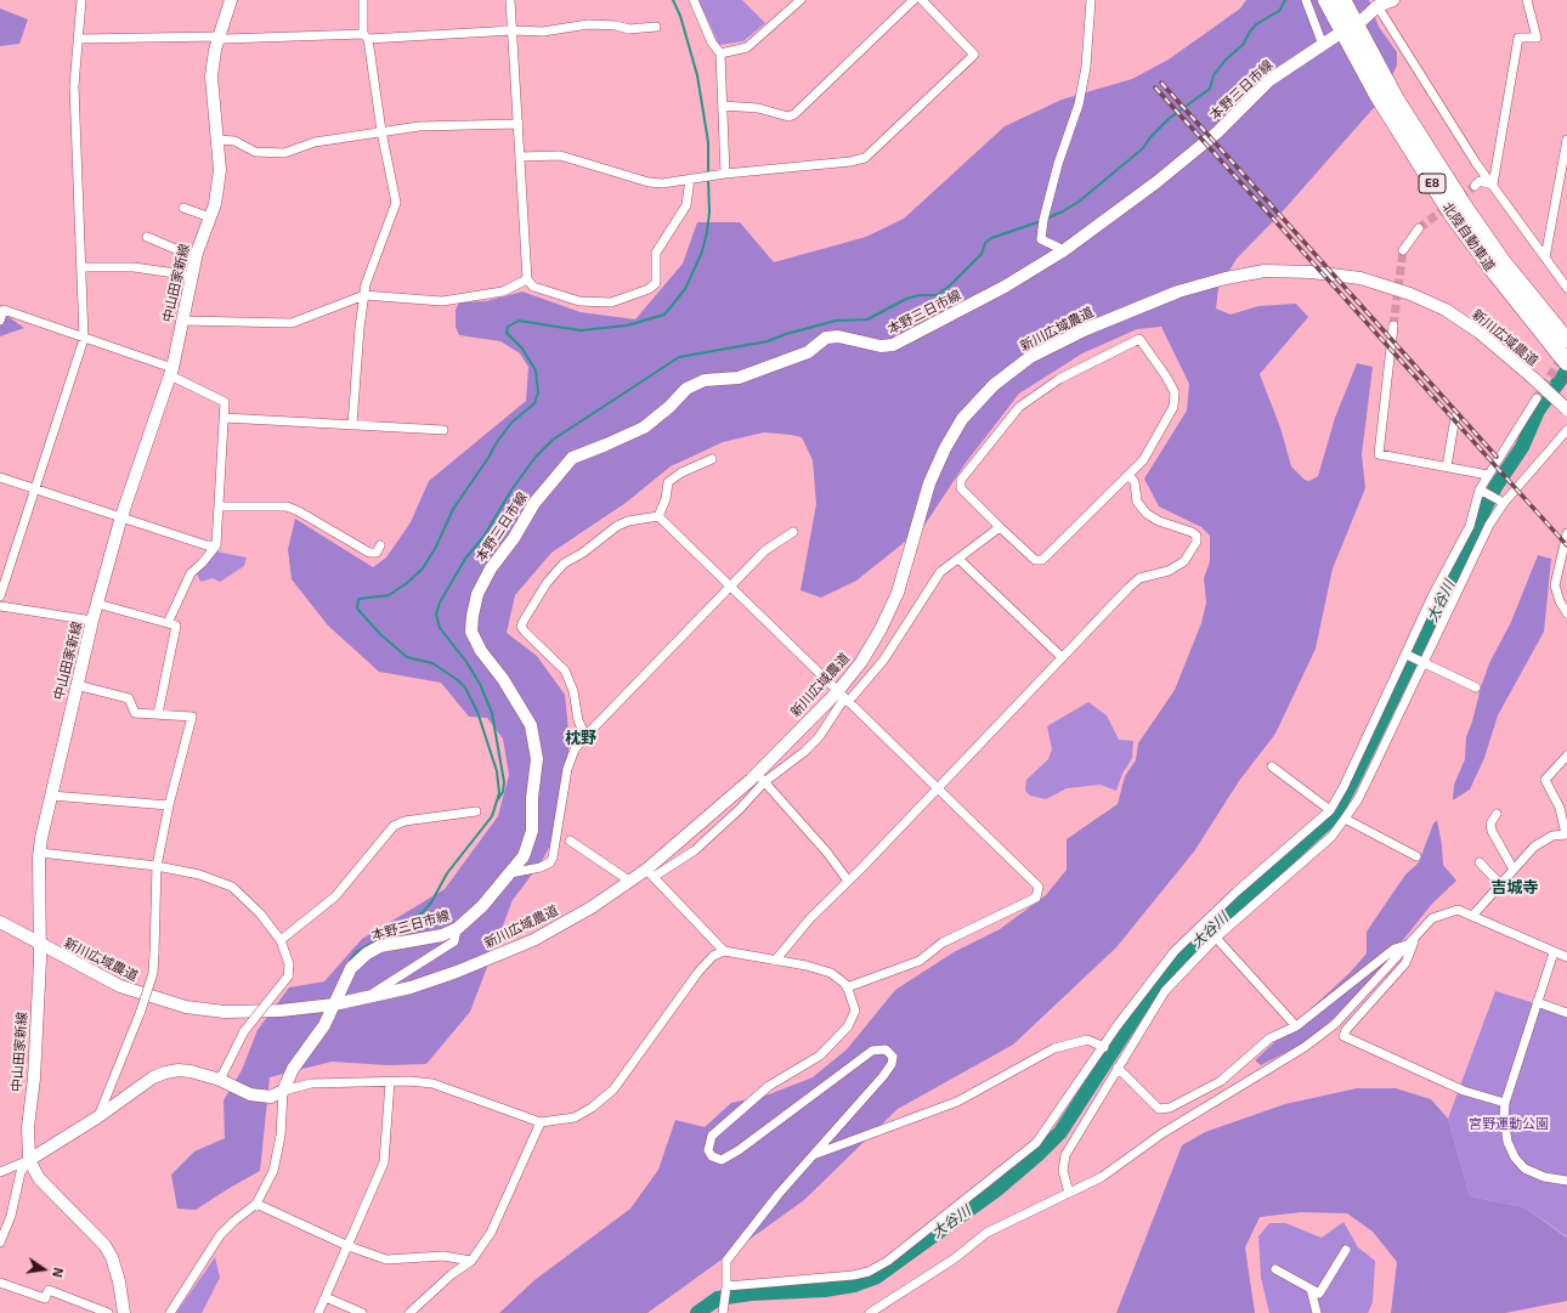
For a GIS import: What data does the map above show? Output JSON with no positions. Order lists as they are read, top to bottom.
{
  "streets": {
    "highway": ["E8", "北陸自動車道"],
    "main road": ["本野三日市線", "中山田家新線", "新川広域農道"]
  },
  "crossings": [
    ["本野三日市線", "新川広域農道"],
    ["中山田家新線", "新川広域農道"]
  ],
  "districts": ["枕野", "吉城寺"],
  "water": ["大谷川"],
  "parks": ["宮野運動公園"],
  "north": "right"
}
